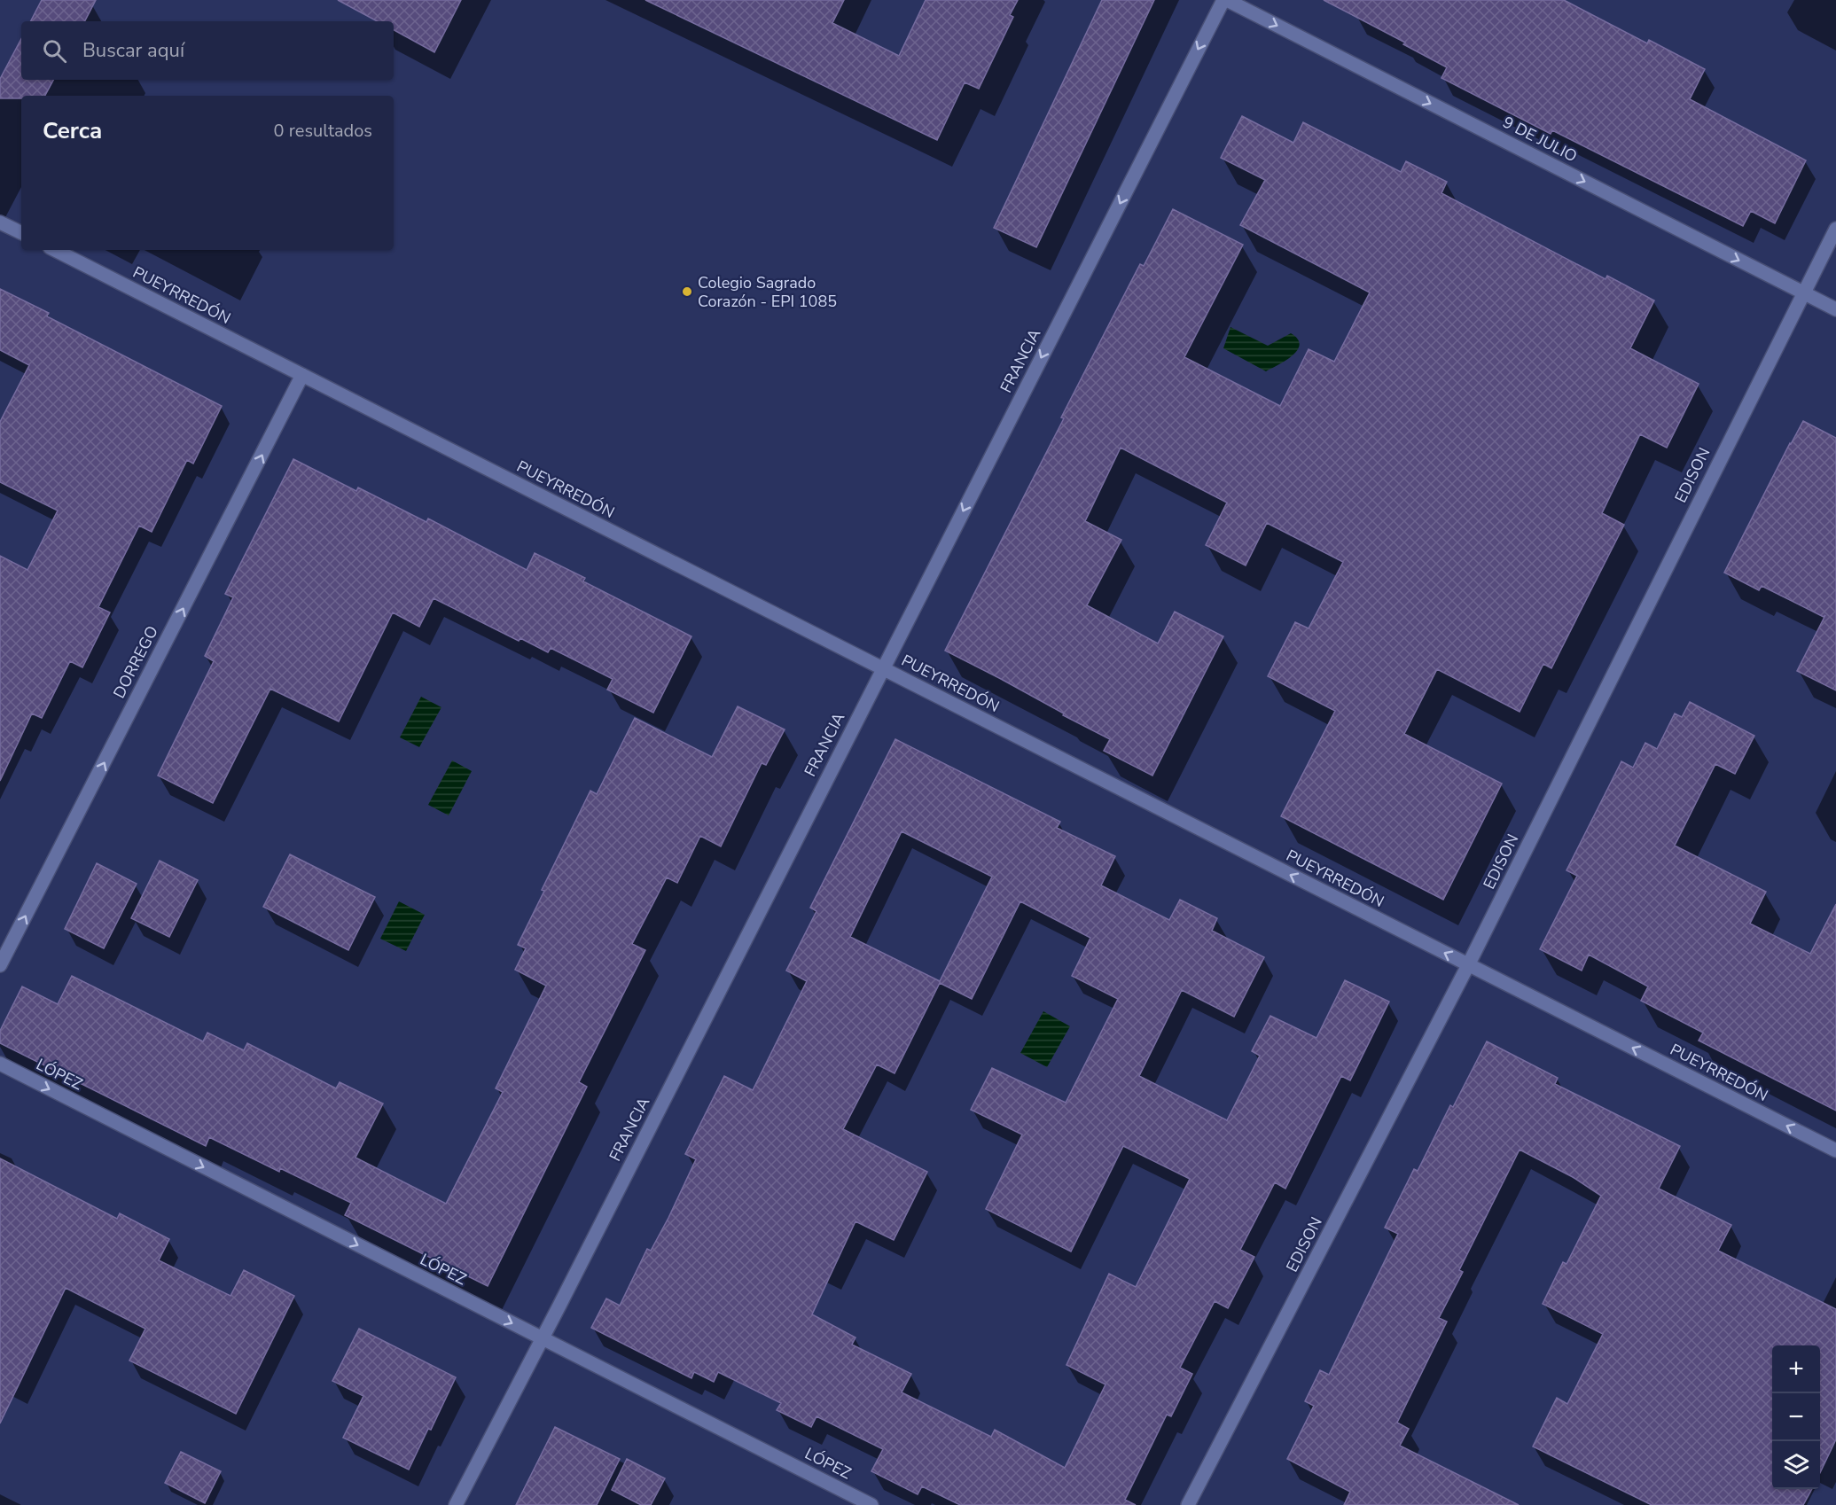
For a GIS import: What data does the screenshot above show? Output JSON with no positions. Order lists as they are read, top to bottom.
{
  "streets": {
    "street": [
      "9 DE JULIO",
      "PUEYRREDÓN",
      "FRANCIA",
      "EDISON",
      "DORREGO",
      "LÓPEZ"
    ]
  },
  "crossings": [
    ["9 DE JULIO", "EDISON"],
    ["PUEYRREDÓN", "FRANCIA"],
    ["PUEYRREDÓN", "EDISON"],
    ["PUEYRREDÓN", "DORREGO"],
    ["FRANCIA", "LÓPEZ"]
  ],
  "one_way": [
    "9 DE JULIO",
    "PUEYRREDÓN",
    "FRANCIA",
    "DORREGO",
    "LÓPEZ"
  ],
  "places": ["Colegio Sagrado Corazón - EPI 1085"],
  "page": {
    "search": "Buscar aquí",
    "heading": ["Cerca", "0 resultados"],
    "map_buttons": ["+", "−"]
  }
}
